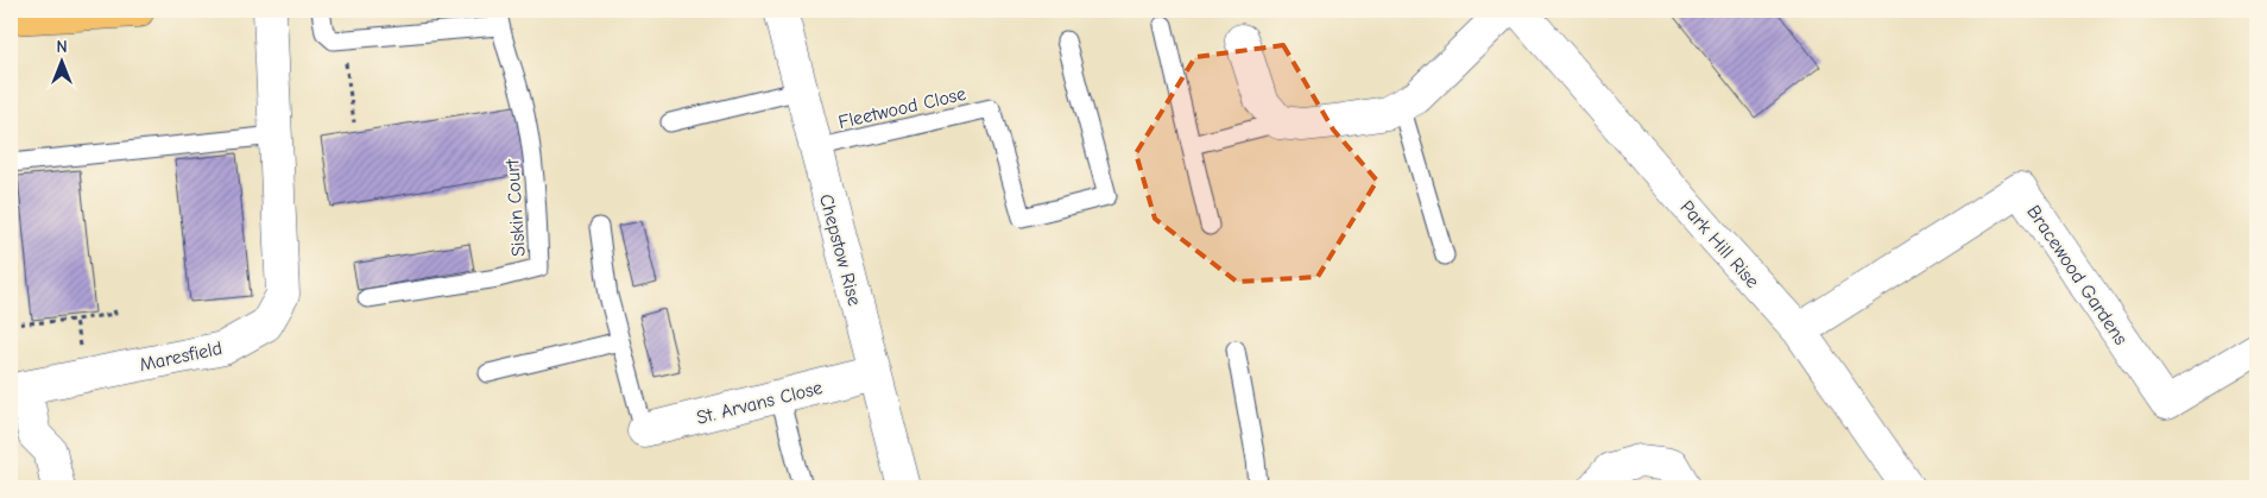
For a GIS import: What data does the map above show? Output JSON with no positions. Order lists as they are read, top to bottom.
{
  "streets": {
    "street": [
      "Park Hill Rise",
      "Chepstow Rise",
      "Bracewood Gardens",
      "Maresfield",
      "St. Arvans Close"
    ],
    "lane": ["Fleetwood Close", "Siskin Court"]
  },
  "crossings": [
    ["Fleetwood Close", "Chepstow Rise"],
    ["Park Hill Rise", "Bracewood Gardens"],
    ["Chepstow Rise", "St. Arvans Close"]
  ],
  "north": "top"
}
